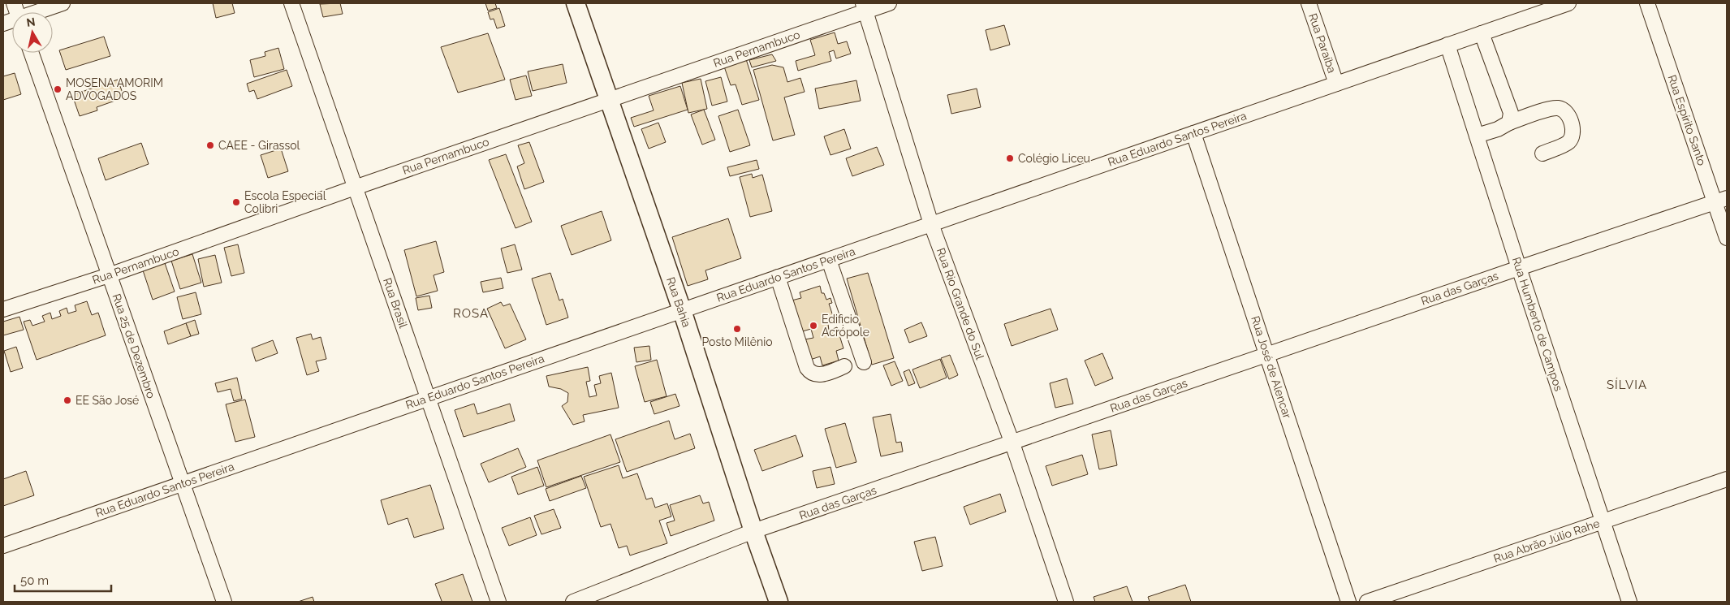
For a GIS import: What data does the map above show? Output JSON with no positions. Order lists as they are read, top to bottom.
{
  "streets": {
    "main road": ["Rua Bahia"],
    "street": [
      "Rua Paraíba",
      "Rua Pernambuco",
      "Rua Espírito Santo",
      "Rua Eduardo Santos Pereira",
      "Rua das Garças",
      "Rua Brasil",
      "Rua Rio Grande do Sul",
      "Rua Humberto de Campos",
      "Rua 25 de Dezembro",
      "Rua José de Alencar",
      "Rua Abrão Júlio Rahe"
    ]
  },
  "crossings": [
    ["Rua Paraíba", "Rua Eduardo Santos Pereira"],
    ["Rua Pernambuco", "Rua Bahia"],
    ["Rua Pernambuco", "Rua Brasil"],
    ["Rua Pernambuco", "Rua Rio Grande do Sul"],
    ["Rua Pernambuco", "Rua 25 de Dezembro"],
    ["Rua Espírito Santo", "Rua das Garças"],
    ["Rua Eduardo Santos Pereira", "Rua Bahia"],
    ["Rua Eduardo Santos Pereira", "Rua Brasil"],
    ["Rua Eduardo Santos Pereira", "Rua Rio Grande do Sul"],
    ["Rua Eduardo Santos Pereira", "Rua Humberto de Campos"],
    ["Rua Eduardo Santos Pereira", "Rua 25 de Dezembro"],
    ["Rua Eduardo Santos Pereira", "Rua José de Alencar"],
    ["Rua das Garças", "Rua Bahia"],
    ["Rua das Garças", "Rua Rio Grande do Sul"],
    ["Rua das Garças", "Rua Humberto de Campos"],
    ["Rua das Garças", "Rua José de Alencar"],
    ["Rua Humberto de Campos", "Rua Abrão Júlio Rahe"]
  ],
  "districts": ["ROSA", "SÍLVIA"],
  "places": [
    "MOSENA AMORIM ADVOGADOS",
    "CAEE - Girassol",
    "Colégio Liceu",
    "Escola Especial Colibri",
    "Edificio Acrópole",
    "Posto Milênio",
    "EE São José"
  ],
  "scale_bar": "50 m",
  "north": "top"
}
